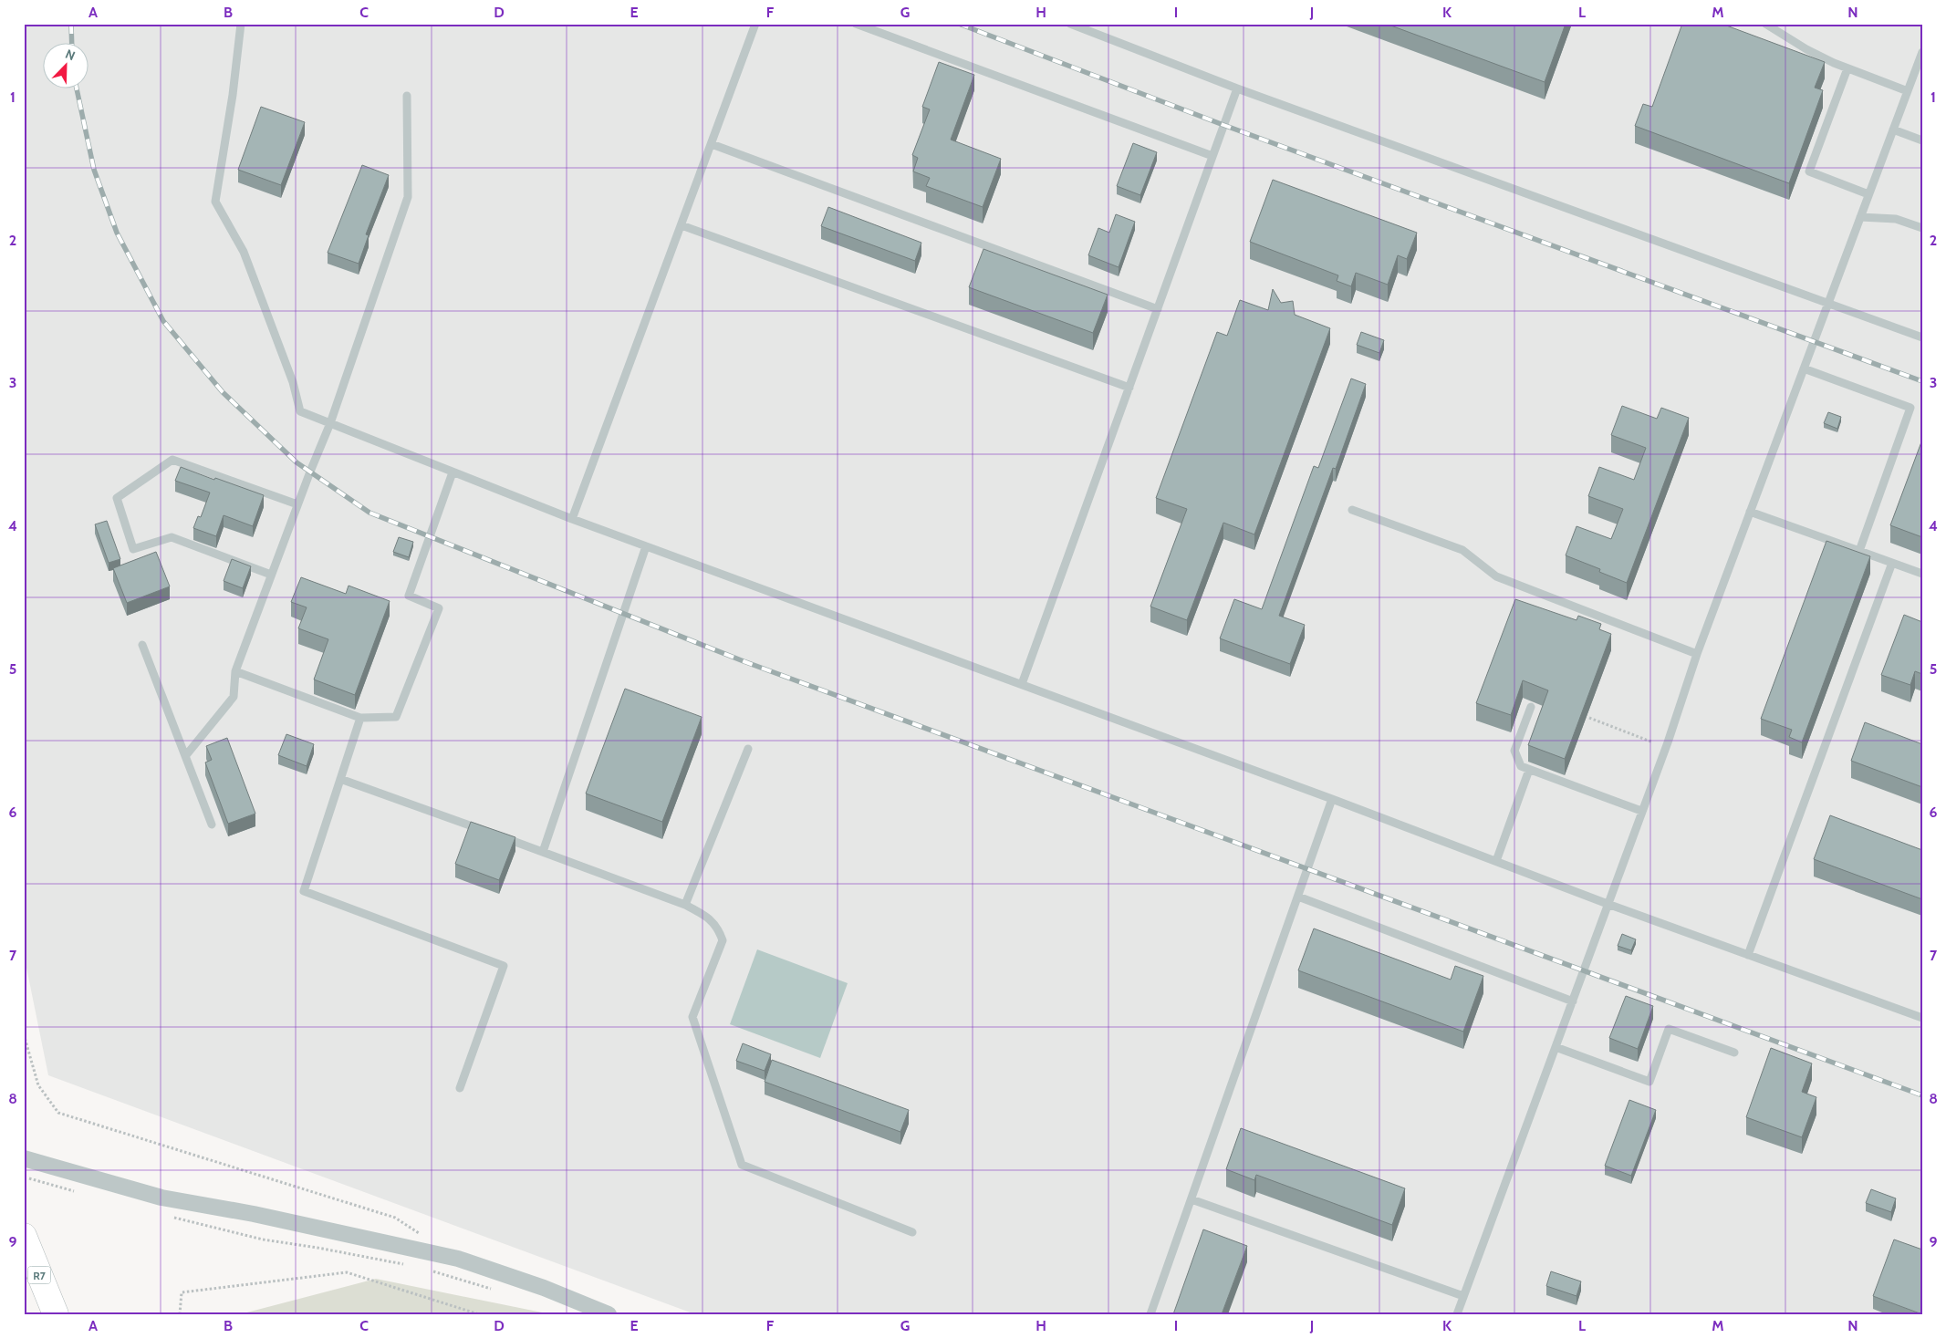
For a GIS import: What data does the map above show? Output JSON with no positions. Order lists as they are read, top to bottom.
{
  "streets": {
    "highway": ["R7"]
  },
  "north": "top right",
  "grid": {
    "columns": [
      "A",
      "B",
      "C",
      "D",
      "E",
      "F",
      "G",
      "H",
      "I",
      "J",
      "K",
      "L",
      "M",
      "N"
    ],
    "rows": [
      "1",
      "2",
      "3",
      "4",
      "5",
      "6",
      "7",
      "8",
      "9"
    ]
  }
}
